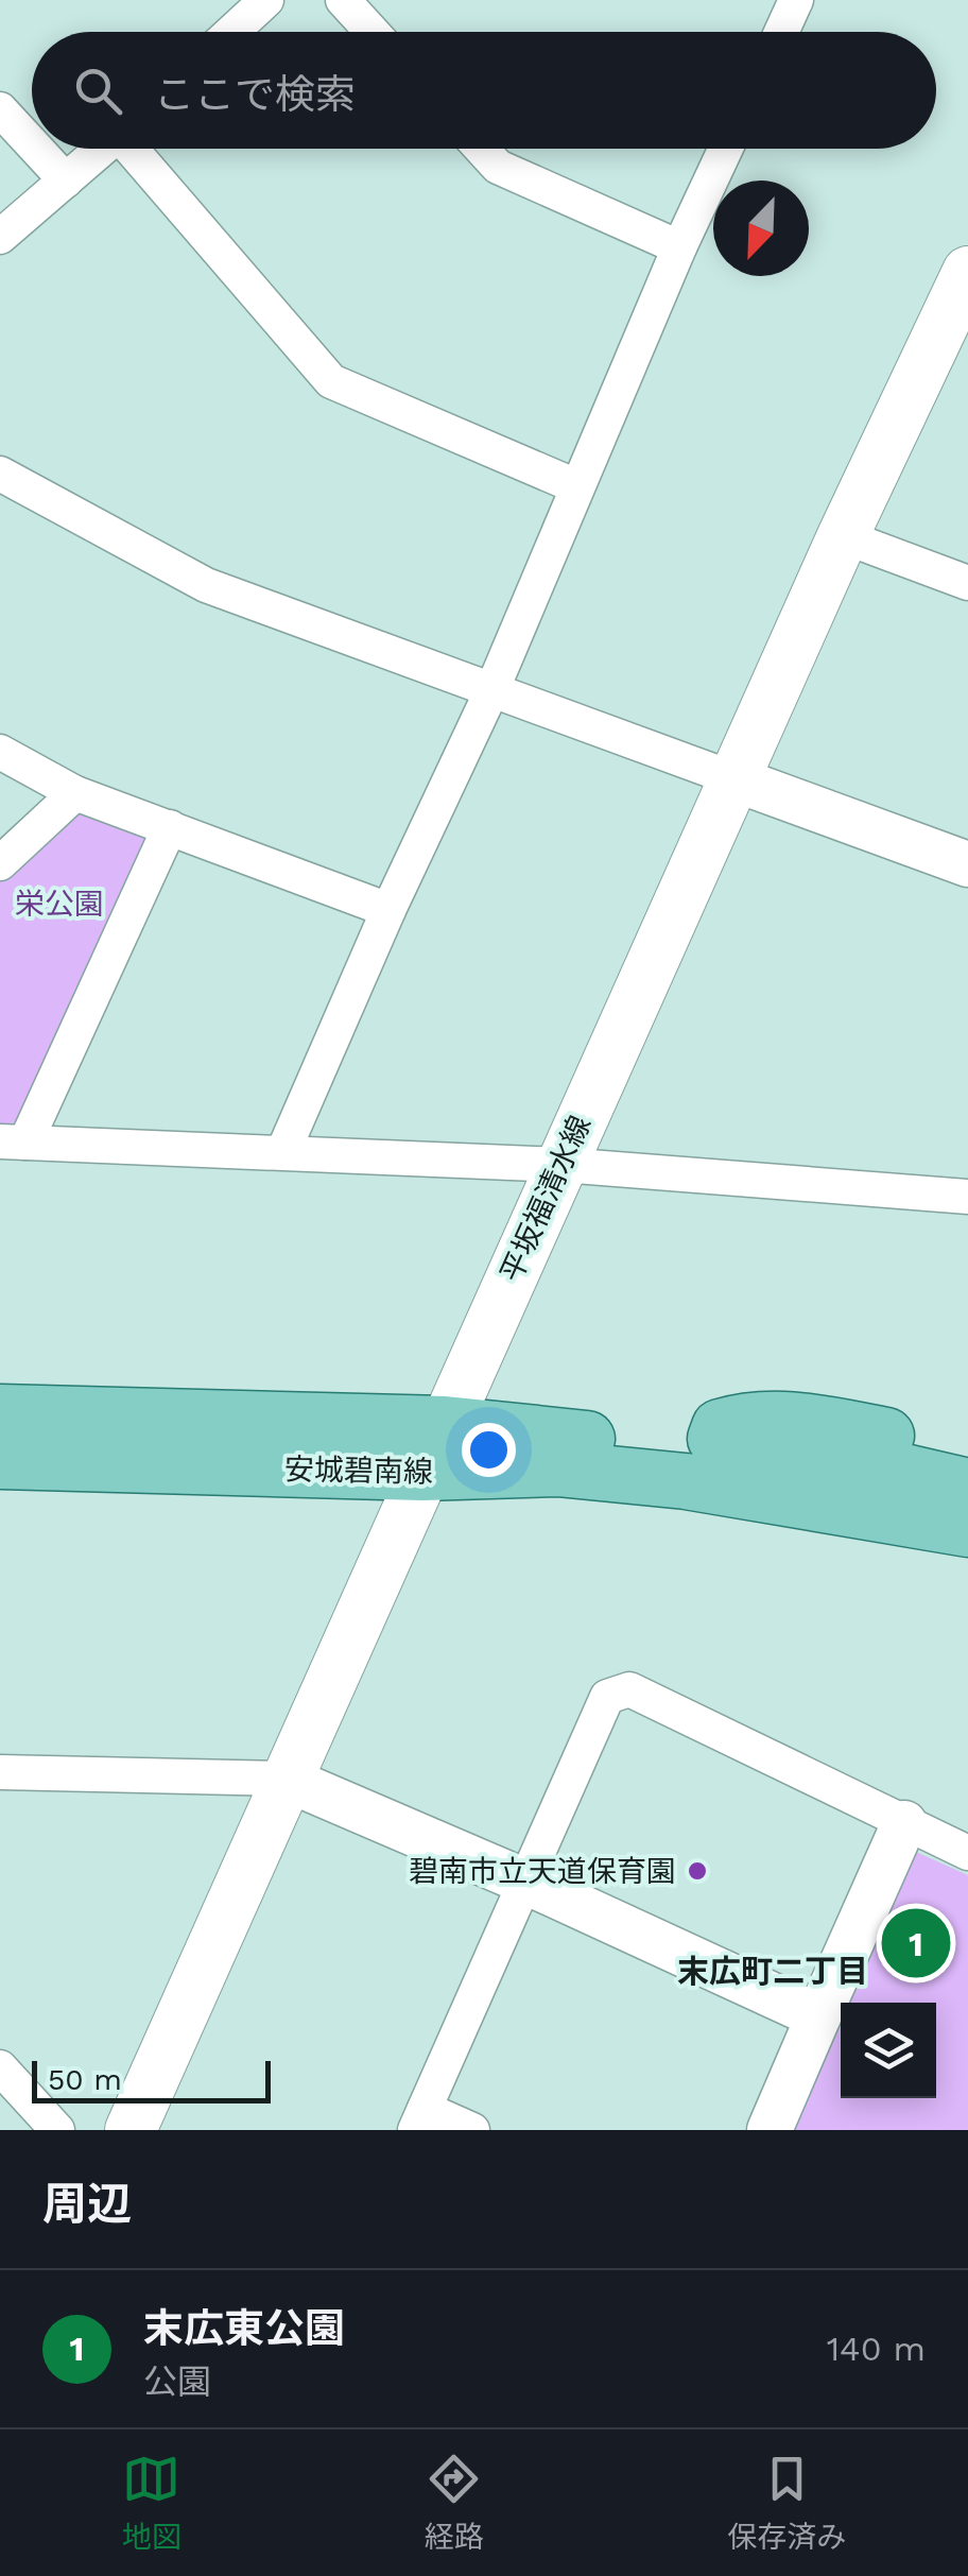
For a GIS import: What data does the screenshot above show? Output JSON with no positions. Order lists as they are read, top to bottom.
{
  "streets": {
    "main road": ["平坂福清水線", "安城碧南線"]
  },
  "crossings": [
    ["平坂福清水線", "安城碧南線"]
  ],
  "districts": ["末広町二丁目"],
  "parks": ["栄公園"],
  "places": ["碧南市立天道保育園"],
  "scale_bar": "50 m",
  "north": "bottom left",
  "page": {
    "search": "ここで検索",
    "pins": "1",
    "scale": "50 m",
    "heading": "周辺",
    "list": [
      {
        "mark": "1",
        "name": "末広東公園",
        "note": "公園",
        "value": "140 m"
      }
    ],
    "nav": ["地図", "経路", "保存済み"]
  }
}
